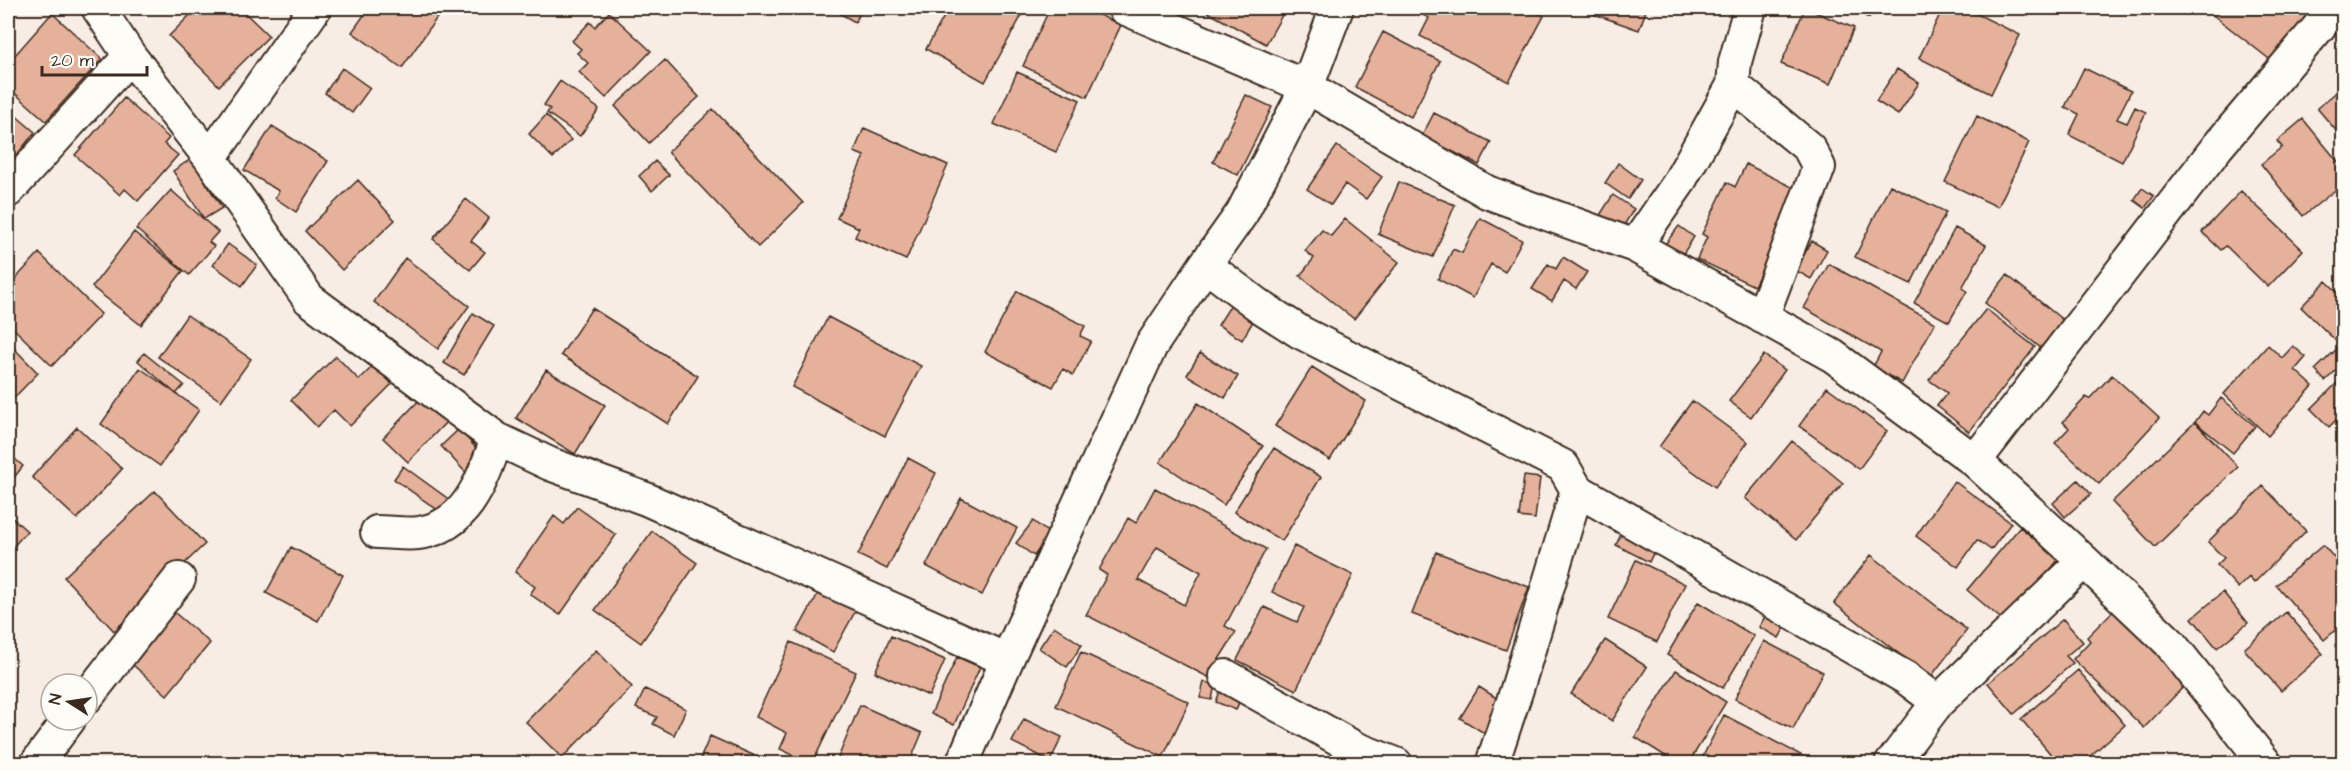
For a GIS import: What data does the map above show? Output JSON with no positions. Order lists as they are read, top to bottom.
{
  "scale_bar": "20 m",
  "north": "left"
}
